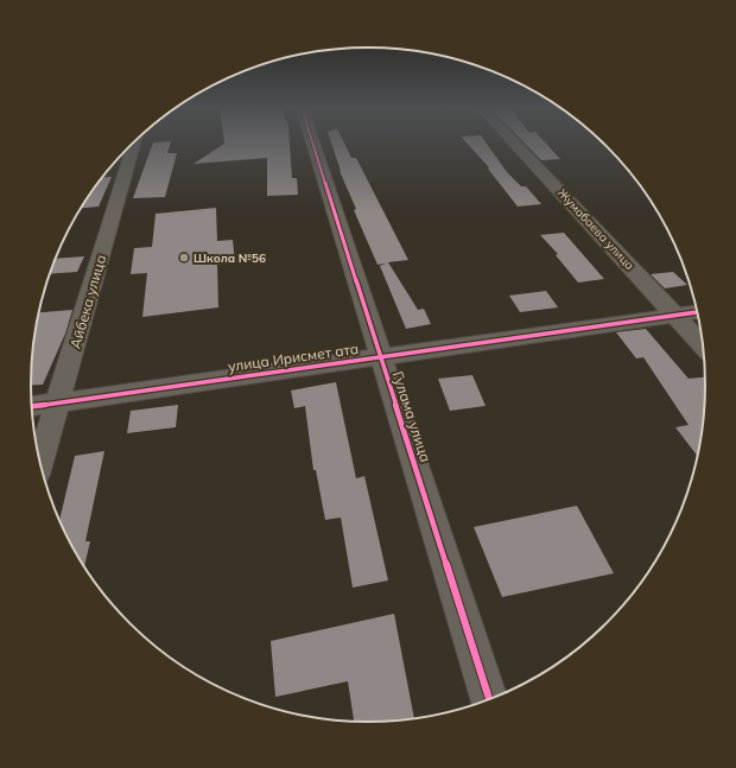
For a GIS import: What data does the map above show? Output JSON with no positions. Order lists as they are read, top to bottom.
{
  "streets": {
    "street": [
      "Жумабаева улица",
      "Айбека улица",
      "улица Ирисмет ата",
      "Гулама улица"
    ]
  },
  "crossings": [
    ["Жумабаева улица", "улица Ирисмет ата"],
    ["Айбека улица", "улица Ирисмет ата"],
    ["улица Ирисмет ата", "Гулама улица"]
  ],
  "places": ["Школа №56"]
}
